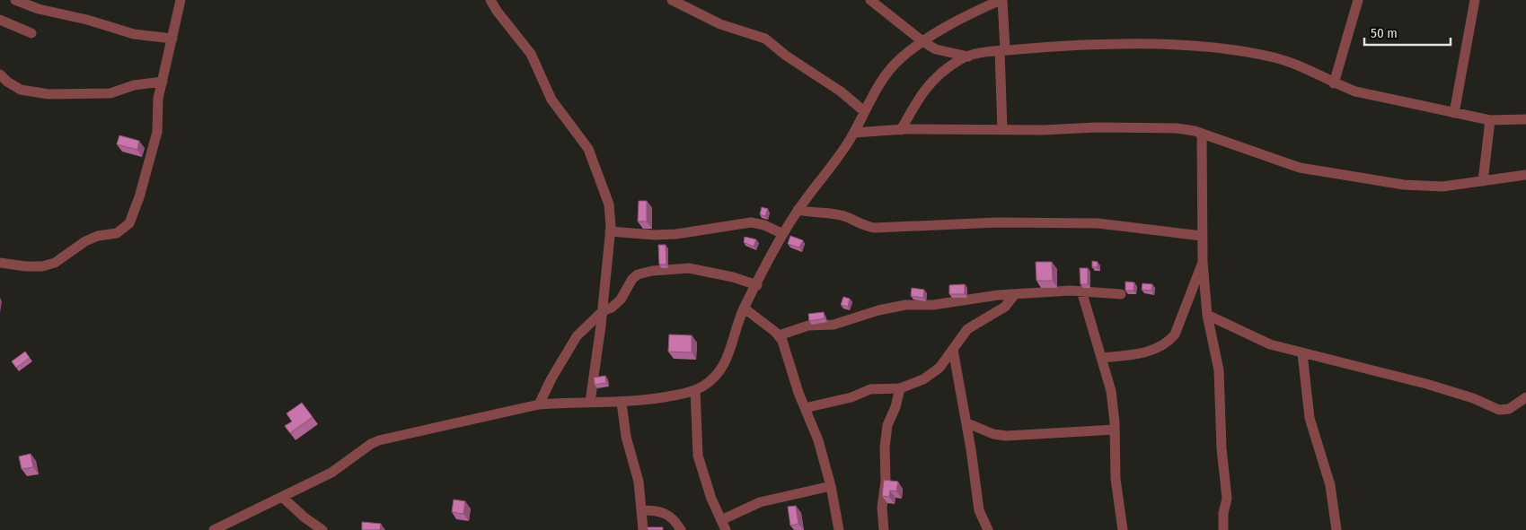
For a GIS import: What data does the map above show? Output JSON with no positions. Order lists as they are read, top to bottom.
{
  "scale_bar": "50 m"
}
